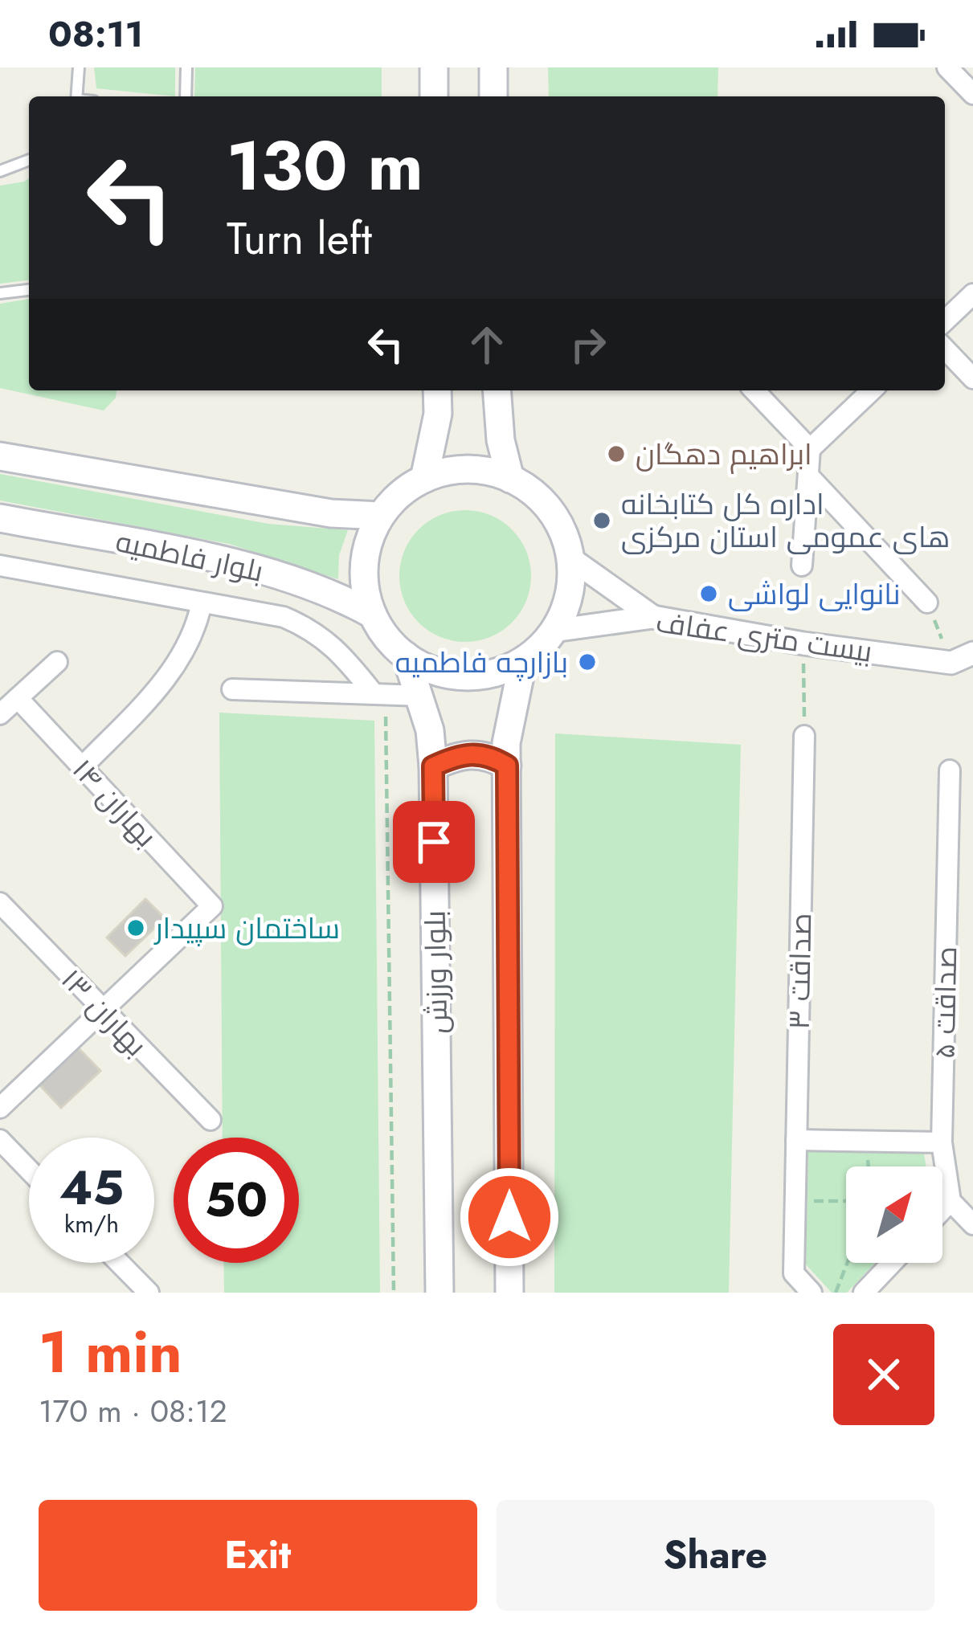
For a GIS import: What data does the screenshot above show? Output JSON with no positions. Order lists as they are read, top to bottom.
{
  "streets": {
    "main road": ["بلوار فاطمیه", "بلوار ورزش"],
    "street": [
      "بیست متری عفاف",
      "بهاران ۱۴",
      "صداقت ۳",
      "صداقت ۵",
      "بهاران ۱۳"
    ]
  },
  "crossings": [
    ["بلوار فاطمیه", "بیست متری عفاف"],
    ["بلوار فاطمیه", "بلوار ورزش"],
    ["بیست متری عفاف", "بلوار ورزش"],
    ["بهاران ۱۴", "بهاران ۱۳"]
  ],
  "places": [
    "ابراهیم دهگان",
    "اداره کل کتابخانه های عمومی استان مرکزی",
    "نانوایی لواشی",
    "بازارچه فاطمیه",
    "ساختمان سپیدار"
  ],
  "north": "top right",
  "page": {
    "status": "08:11",
    "turn": ["130 m", "Turn left"],
    "speed": "45 km/h",
    "limit": "50",
    "heading": ["1 min", "170 m · 08:12"],
    "buttons": ["Exit", "Share"]
  }
}
